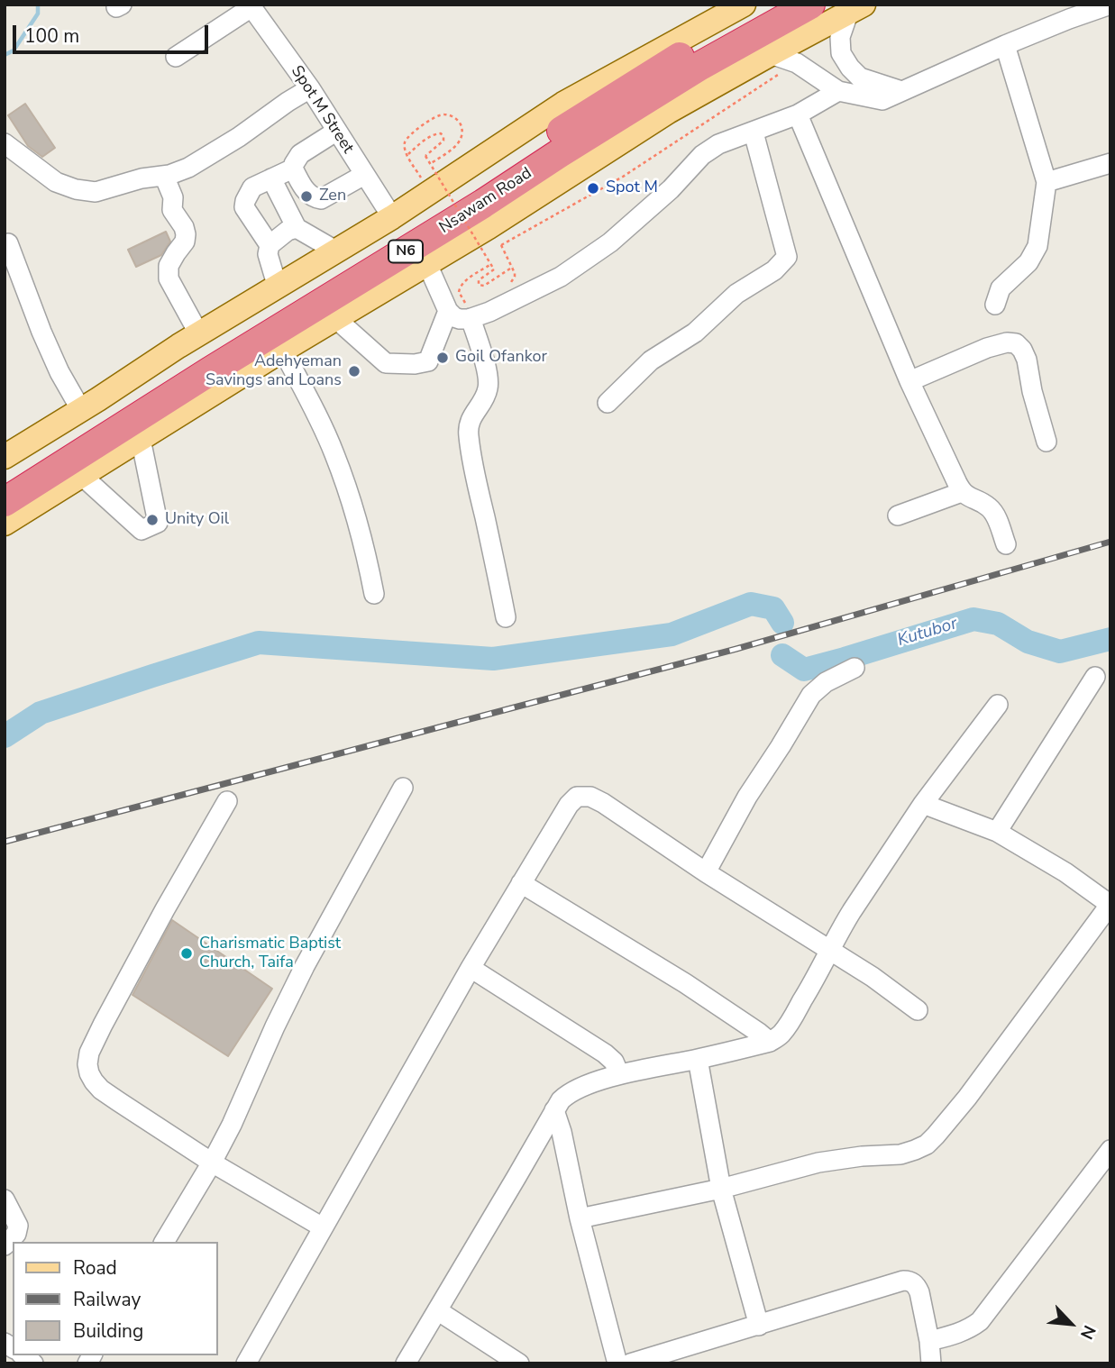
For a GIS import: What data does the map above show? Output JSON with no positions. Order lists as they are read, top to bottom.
{
  "streets": {
    "highway": ["Nsawam Road", "N6"],
    "street": ["Spot M Street"]
  },
  "water": ["Kutubor"],
  "places": [
    "Spot M",
    "Zen",
    "Goil Ofankor",
    "Adehyeman Savings and Loans",
    "Unity Oil",
    "Charismatic Baptist Church, Taifa"
  ],
  "legend": ["Road", "Railway", "Building"],
  "scale_bar": "100 m",
  "north": "bottom right"
}
